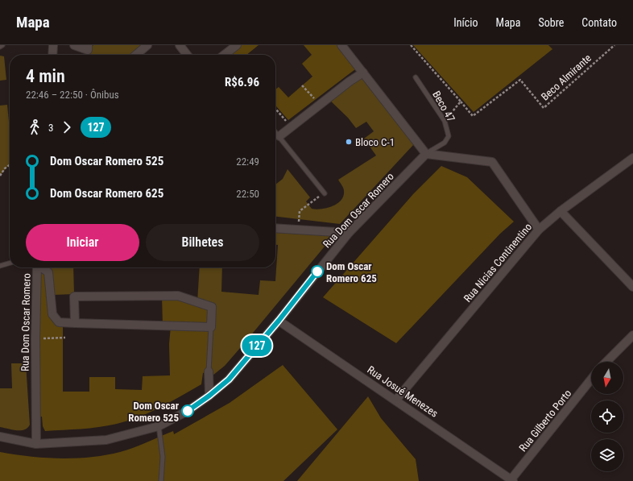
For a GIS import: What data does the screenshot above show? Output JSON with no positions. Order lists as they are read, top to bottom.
{
  "streets": {
    "street": [
      "Rua Dom Oscar Romero",
      "Rua Nicias Continentino",
      "Rua Josué Menezes",
      "Rua Gilberto Porto"
    ],
    "lane": ["Beco 47"],
    "path": ["Beco Almirante"]
  },
  "crossings": [
    ["Beco 47", "Rua Dom Oscar Romero"],
    ["Rua Dom Oscar Romero", "Rua Josué Menezes"],
    ["Rua Nicias Continentino", "Rua Josué Menezes"],
    ["Rua Josué Menezes", "Rua Gilberto Porto"]
  ],
  "places": ["Bloco C-1", "Dom Oscar Romero 625", "Dom Oscar Romero 525"],
  "lines": ["bus line 127"],
  "north": "bottom",
  "page": {
    "header": "Mapa",
    "nav": [
      "Início",
      "Mapa",
      "Sobre",
      "Contato"
    ],
    "on_map": "127",
    "heading": ["4 min", "22:46 – 22:50 · Ônibus", "R$6.96"],
    "legs": ["3", "127"],
    "list": [
      {
        "name": "Dom Oscar Romero 525",
        "value": "22:49"
      },
      {
        "name": "Dom Oscar Romero 625",
        "value": "22:50"
      }
    ],
    "buttons": ["Iniciar", "Bilhetes"]
  }
}
